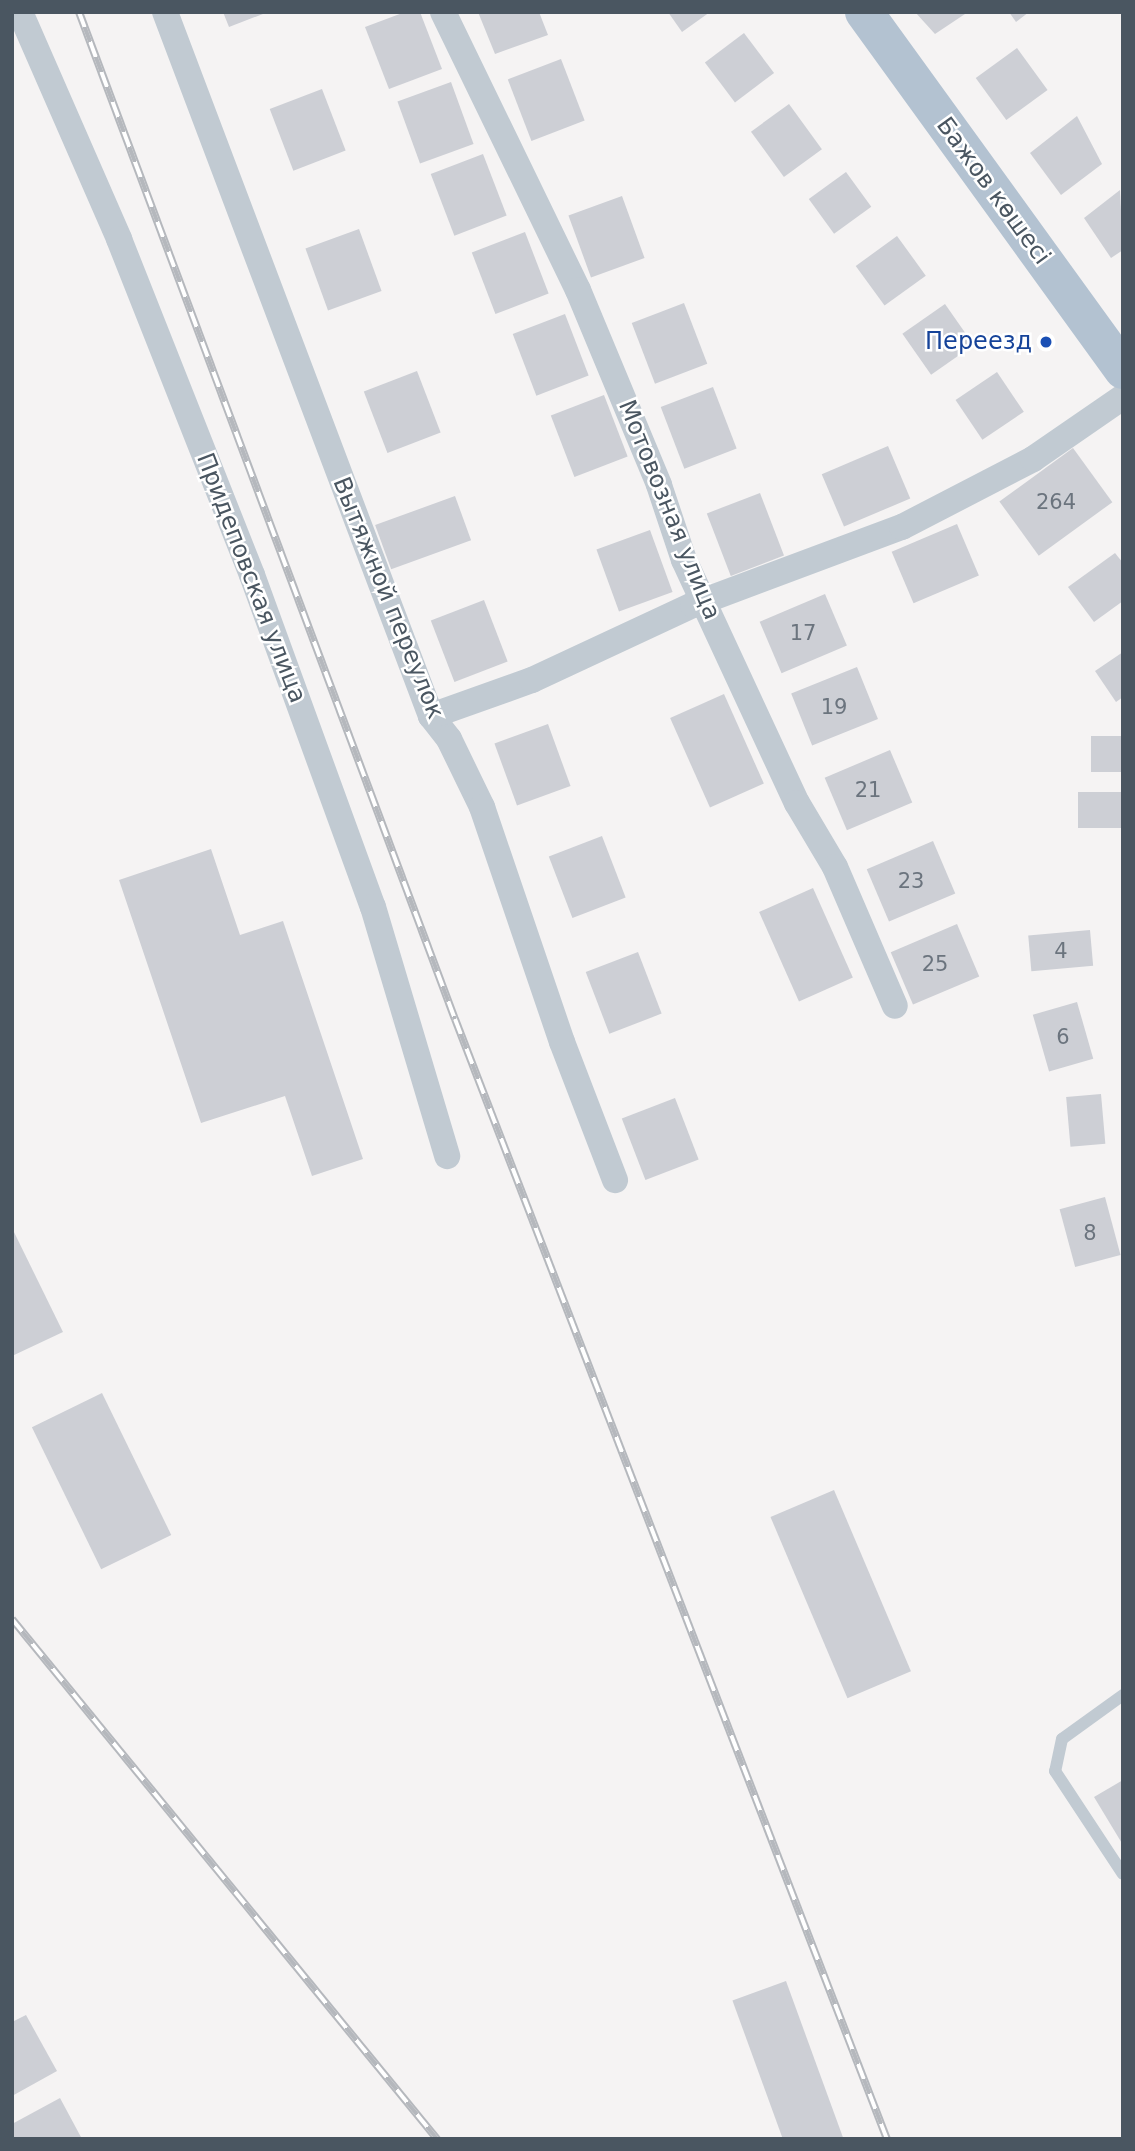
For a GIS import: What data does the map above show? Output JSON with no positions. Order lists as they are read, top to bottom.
{
  "streets": {
    "main road": ["Бажов көшесі"],
    "street": ["Мотовозная улица", "Придеповская улица", "Вытяжной переулок"]
  },
  "places": ["Переезд"],
  "house_numbers": [
    "264",
    "17",
    "19",
    "21",
    "23",
    "4",
    "25",
    "6",
    "8"
  ]
}
